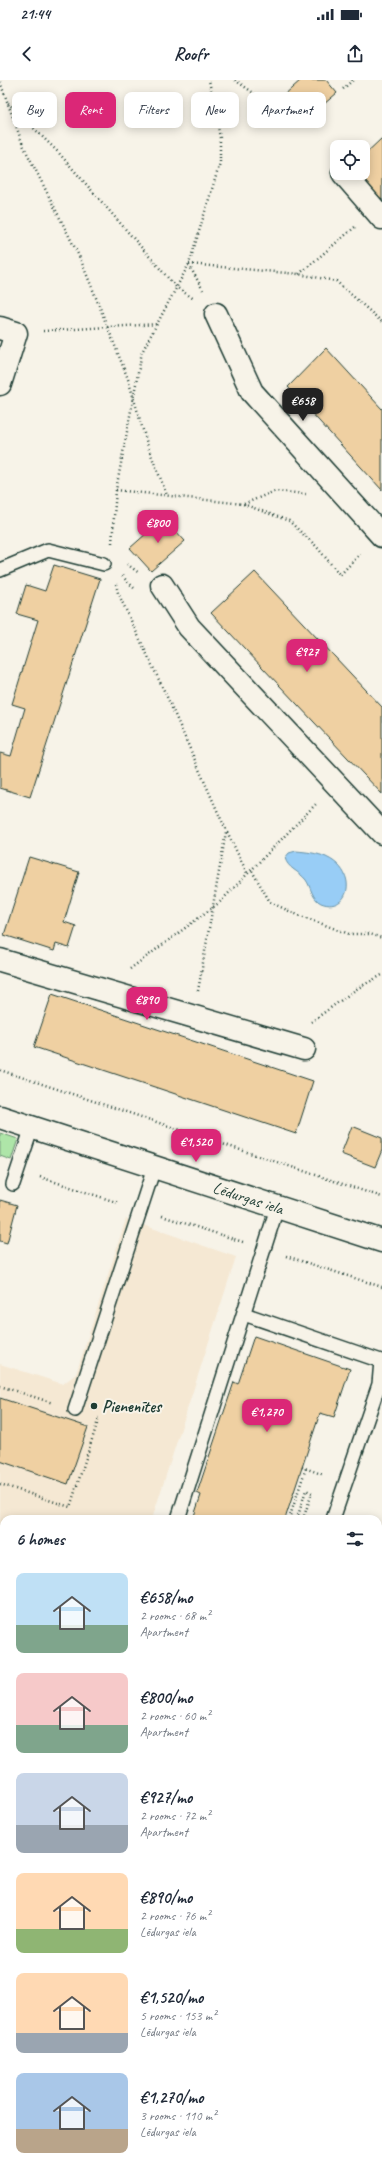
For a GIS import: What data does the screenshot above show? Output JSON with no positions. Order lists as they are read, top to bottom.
{
  "streets": {
    "street": ["Lēdurgas iela"]
  },
  "places": ["Pienenītes"],
  "page": {
    "status": "21:44",
    "header": "Roofr",
    "chip": [
      "Buy",
      "Rent",
      "Filters",
      "New",
      "Apartment"
    ],
    "price": [
      "€658",
      "€800",
      "€927",
      "€890",
      "€1,520",
      "€1,270"
    ],
    "heading": "6 homes",
    "list": [
      {
        "name": "€658/mo",
        "note": "2 rooms · 68 m² · Apartment"
      },
      {
        "name": "€800/mo",
        "note": "2 rooms · 60 m² · Apartment"
      },
      {
        "name": "€927/mo",
        "note": "2 rooms · 72 m² · Apartment"
      },
      {
        "name": "€890/mo",
        "note": "2 rooms · 76 m² · Lēdurgas iela"
      },
      {
        "name": "€1,520/mo",
        "note": "5 rooms · 153 m² · Lēdurgas iela"
      },
      {
        "name": "€1,270/mo",
        "note": "3 rooms · 110 m² · Lēdurgas iela"
      }
    ]
  }
}
